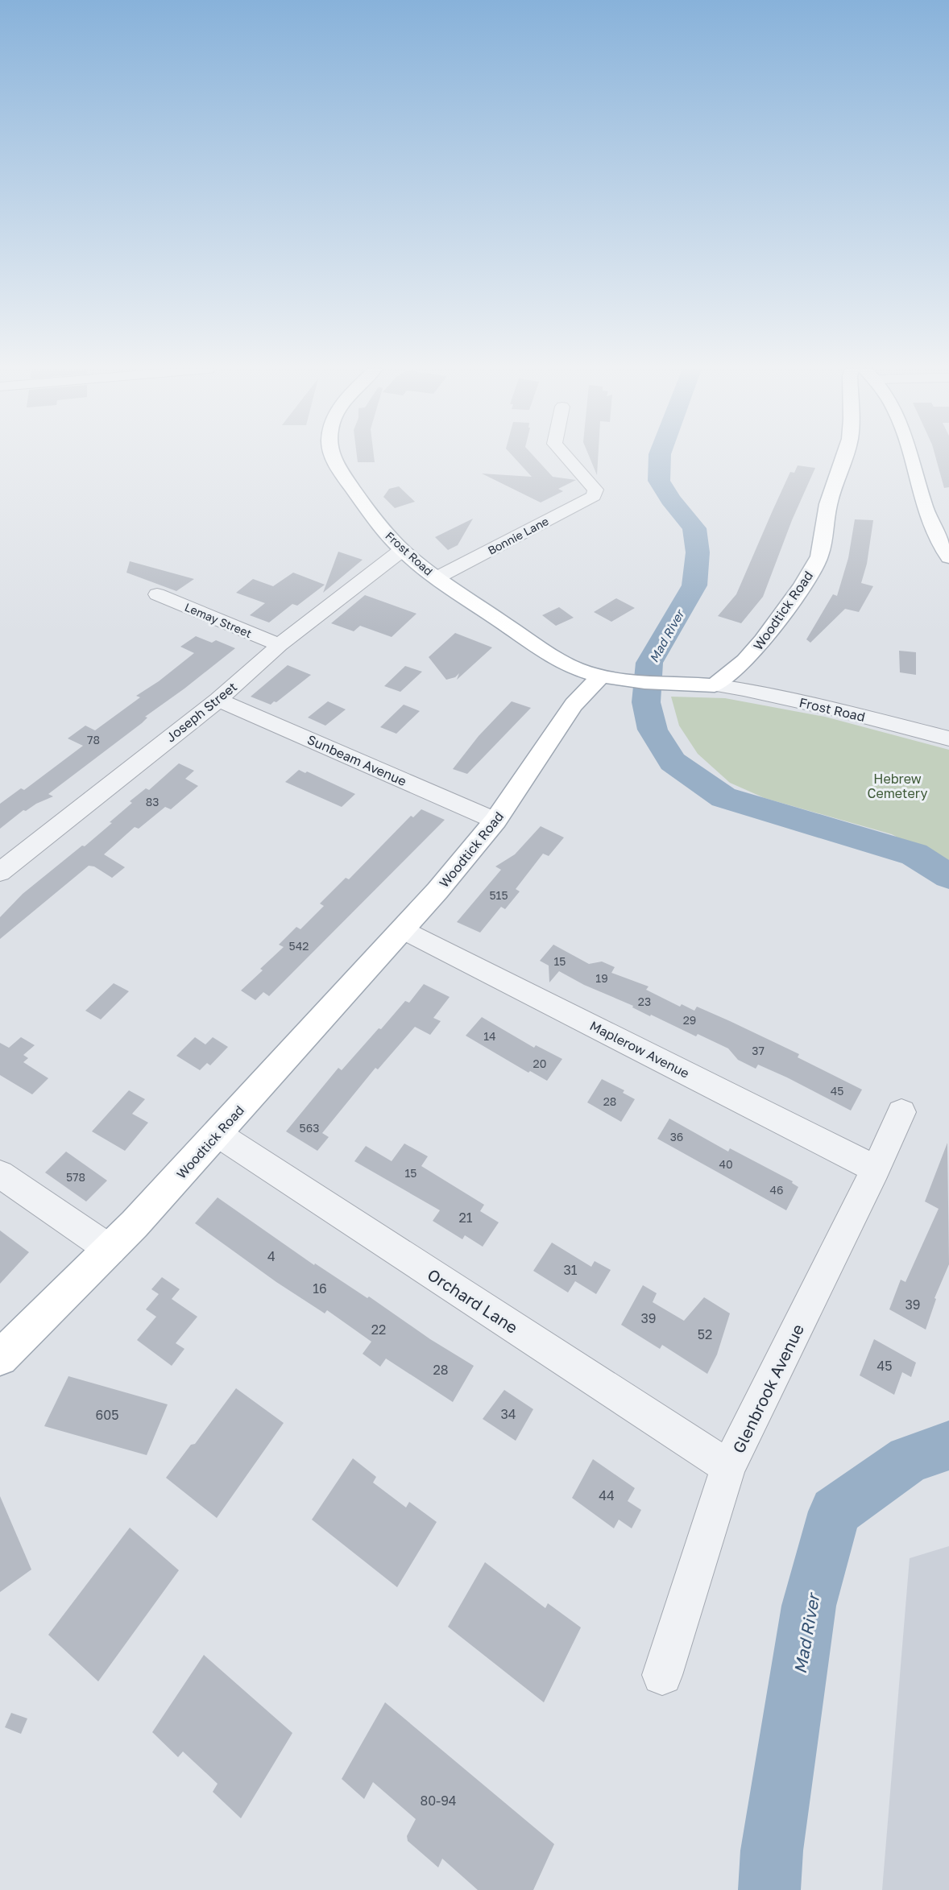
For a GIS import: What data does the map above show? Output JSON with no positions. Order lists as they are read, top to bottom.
{
  "streets": {
    "main road": ["Frost Road", "Woodtick Road"],
    "street": [
      "Bonnie Lane",
      "Lemay Street",
      "Joseph Street",
      "Sunbeam Avenue",
      "Maplerow Avenue",
      "Orchard Lane",
      "Glenbrook Avenue"
    ]
  },
  "crossings": [
    ["Bonnie Lane", "Frost Road"],
    ["Frost Road", "Woodtick Road"],
    ["Frost Road", "Joseph Street"],
    ["Woodtick Road", "Sunbeam Avenue"],
    ["Woodtick Road", "Maplerow Avenue"],
    ["Woodtick Road", "Orchard Lane"],
    ["Lemay Street", "Joseph Street"],
    ["Joseph Street", "Sunbeam Avenue"],
    ["Maplerow Avenue", "Glenbrook Avenue"],
    ["Orchard Lane", "Glenbrook Avenue"]
  ],
  "water": ["Mad River"],
  "parks": ["Hebrew Cemetery"],
  "house_numbers": [
    "78",
    "83",
    "515",
    "542",
    "15",
    "19",
    "23",
    "29",
    "14",
    "37",
    "20",
    "45",
    "28",
    "563",
    "36",
    "40",
    "15",
    "578",
    "46",
    "21",
    "4",
    "31",
    "16",
    "39",
    "39",
    "22",
    "52",
    "45",
    "28",
    "34",
    "605",
    "44",
    "80-94"
  ]
}
